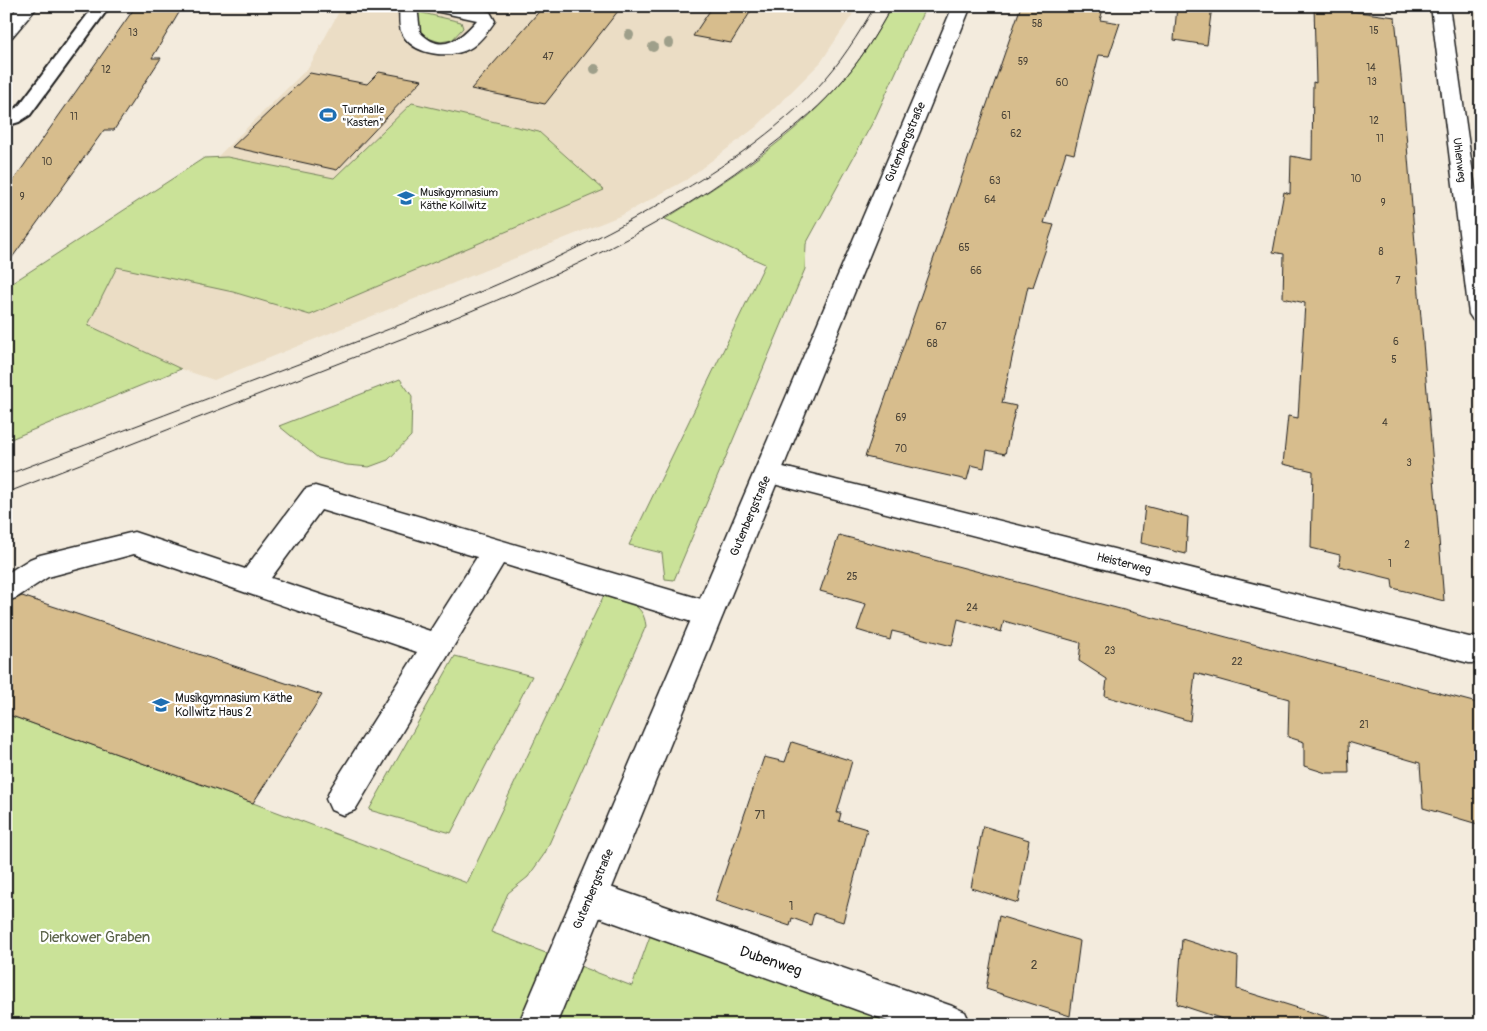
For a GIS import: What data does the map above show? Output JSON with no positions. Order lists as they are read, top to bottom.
{
  "streets": {
    "street": [
      "Gutenbergstraße",
      "Uhlenweg",
      "Heisterweg",
      "Dubenweg"
    ]
  },
  "crossings": [
    ["Gutenbergstraße", "Heisterweg"],
    ["Gutenbergstraße", "Dubenweg"]
  ],
  "parks": ["Dierkower Graben"],
  "places": {
    "sports": ["Turnhalle \"Kasten\""],
    "school or university": ["Musikgymnasium Käthe Kollwitz", "Musikgymnasium Käthe Kollwitz Haus 2"]
  },
  "house_numbers": [
    "58",
    "15",
    "13",
    "47",
    "59",
    "14",
    "12",
    "13",
    "60",
    "61",
    "11",
    "12",
    "62",
    "11",
    "10",
    "10",
    "63",
    "9",
    "64",
    "9",
    "65",
    "8",
    "66",
    "7",
    "67",
    "6",
    "68",
    "5",
    "69",
    "4",
    "70",
    "3",
    "2",
    "1",
    "25",
    "24",
    "23",
    "22",
    "21",
    "71",
    "1",
    "2"
  ]
}
